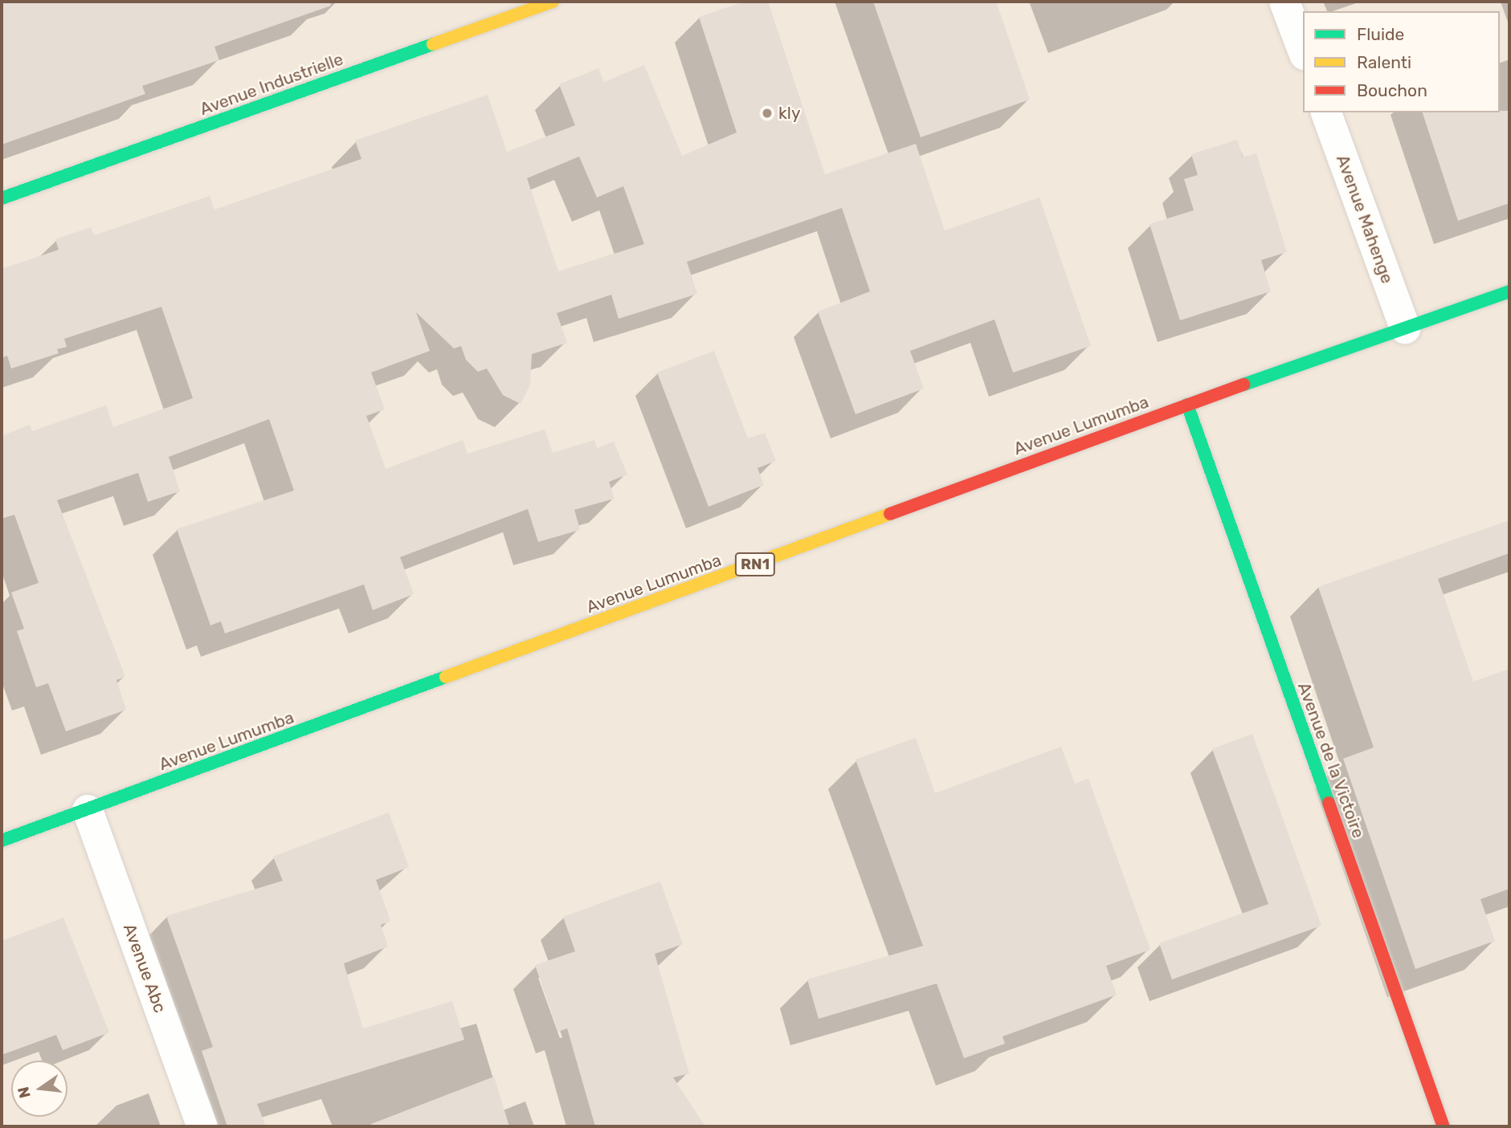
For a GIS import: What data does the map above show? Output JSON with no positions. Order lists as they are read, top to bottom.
{
  "streets": {
    "main road": [
      "Avenue Industrielle",
      "Avenue Lumumba",
      "RN1",
      "Avenue de la Victoire"
    ],
    "street": ["Avenue Mahenge", "Avenue Abc"]
  },
  "crossings": [
    ["Avenue Mahenge", "Avenue Lumumba"],
    ["Avenue Lumumba", "Avenue de la Victoire"],
    ["Avenue Lumumba", "Avenue Abc"]
  ],
  "places": ["kly"],
  "legend": ["Fluide", "Ralenti", "Bouchon"],
  "north": "left"
}
